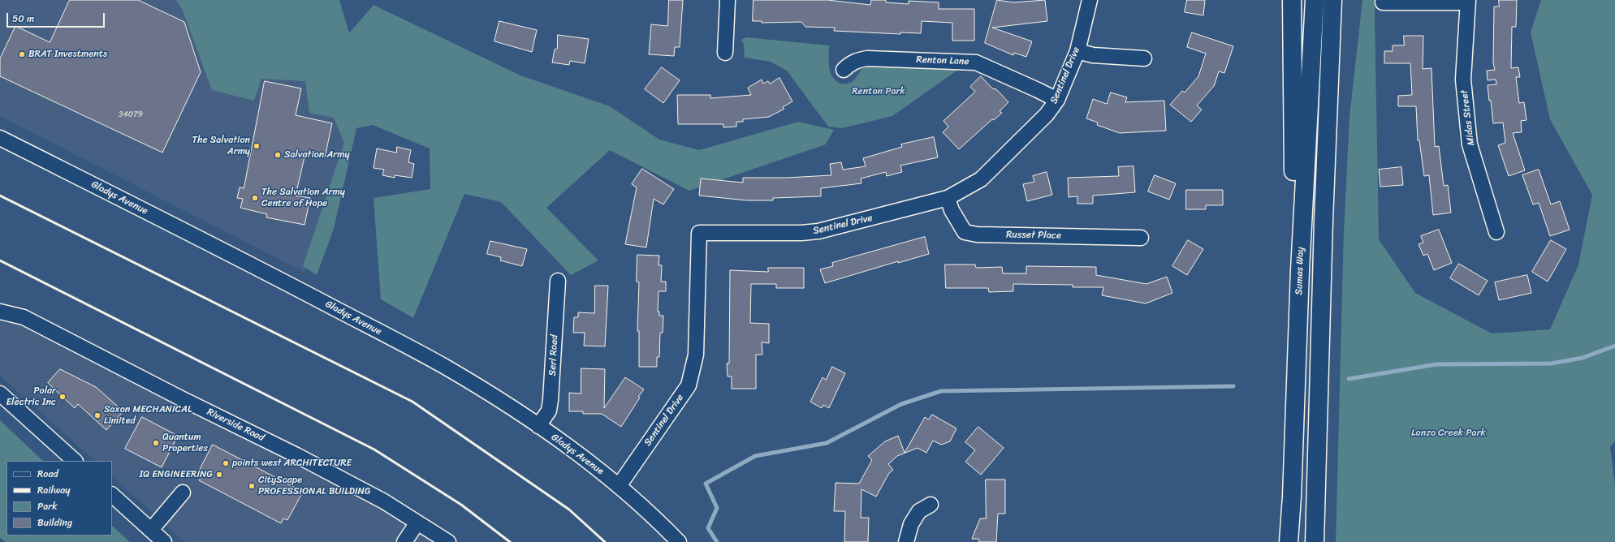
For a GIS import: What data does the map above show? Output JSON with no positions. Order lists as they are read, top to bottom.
{
  "streets": {
    "highway": ["Sumas Way"],
    "street": [
      "Renton Lane",
      "Sentinel Drive",
      "Midas Street",
      "Gladys Avenue",
      "Russet Place",
      "Serl Road",
      "Riverside Road"
    ]
  },
  "crossings": [
    ["Renton Lane", "Sentinel Drive"],
    ["Sentinel Drive", "Gladys Avenue"],
    ["Sentinel Drive", "Russet Place"],
    ["Gladys Avenue", "Serl Road"]
  ],
  "parks": ["Renton Park", "Lonzo Creek Park"],
  "places": [
    "BRAT Investments",
    "The Salvation Army",
    "Salvation Army",
    "The Salvation Army Centre of Hope",
    "Polar Electric Inc",
    "Saxon MECHANICAL Limited",
    "Quantum Properties",
    "points west ARCHITECTURE",
    "IQ ENGINEERING",
    "CityScape PROFESSIONAL BUILDING"
  ],
  "house_numbers": ["34079"],
  "legend": [
    "Road",
    "Railway",
    "Park",
    "Building"
  ],
  "scale_bar": "50 m"
}
